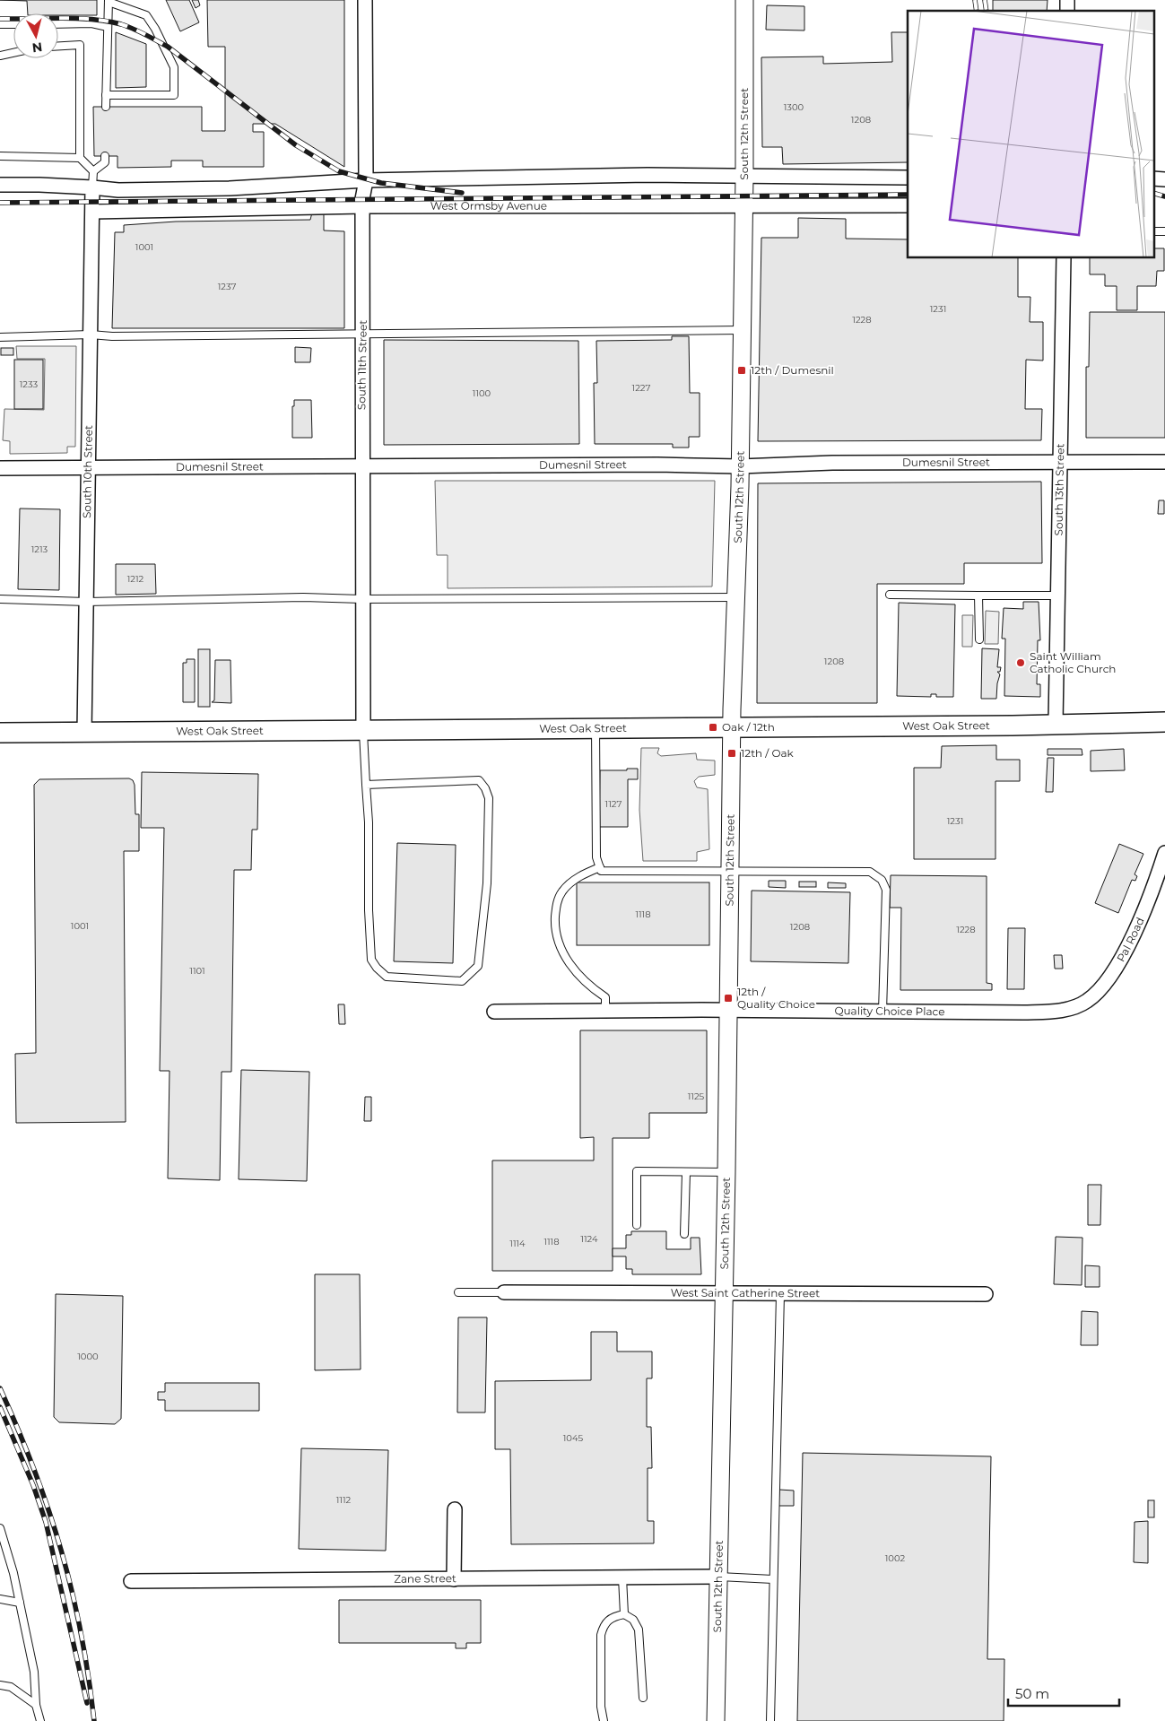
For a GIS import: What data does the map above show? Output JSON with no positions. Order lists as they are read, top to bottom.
{
  "streets": {
    "main road": ["West Oak Street"],
    "street": [
      "South 12th Street",
      "West Ormsby Avenue",
      "South 11th Street",
      "Dumesnil Street",
      "South 10th Street",
      "South 13th Street",
      "Pal Road",
      "Quality Choice Place",
      "West Saint Catherine Street",
      "Zane Street"
    ]
  },
  "crossings": [
    ["South 12th Street", "West Ormsby Avenue"],
    ["South 12th Street", "Dumesnil Street"],
    ["South 12th Street", "West Oak Street"],
    ["South 12th Street", "Quality Choice Place"],
    ["South 12th Street", "West Saint Catherine Street"],
    ["South 12th Street", "Zane Street"],
    ["West Ormsby Avenue", "South 11th Street"],
    ["West Ormsby Avenue", "South 10th Street"],
    ["South 11th Street", "Dumesnil Street"],
    ["South 11th Street", "West Oak Street"],
    ["Dumesnil Street", "South 10th Street"],
    ["Dumesnil Street", "South 13th Street"],
    ["South 10th Street", "West Oak Street"],
    ["South 13th Street", "West Oak Street"],
    ["Pal Road", "Quality Choice Place"]
  ],
  "places": {
    "transit": [
      "12th / Dumesnil",
      "Oak / 12th",
      "12th / Oak",
      "12th / Quality Choice"
    ],
    "other": ["Saint William Catholic Church"]
  },
  "house_numbers": [
    "1300",
    "1208",
    "1001",
    "1237",
    "1231",
    "1228",
    "1233",
    "1227",
    "1100",
    "1213",
    "1212",
    "1208",
    "1127",
    "1231",
    "1118",
    "1001",
    "1208",
    "1228",
    "1101",
    "1125",
    "1124",
    "1118",
    "1114",
    "1000",
    "1045",
    "1112",
    "1002"
  ],
  "scale_bar": "50 m",
  "north": "bottom"
}
